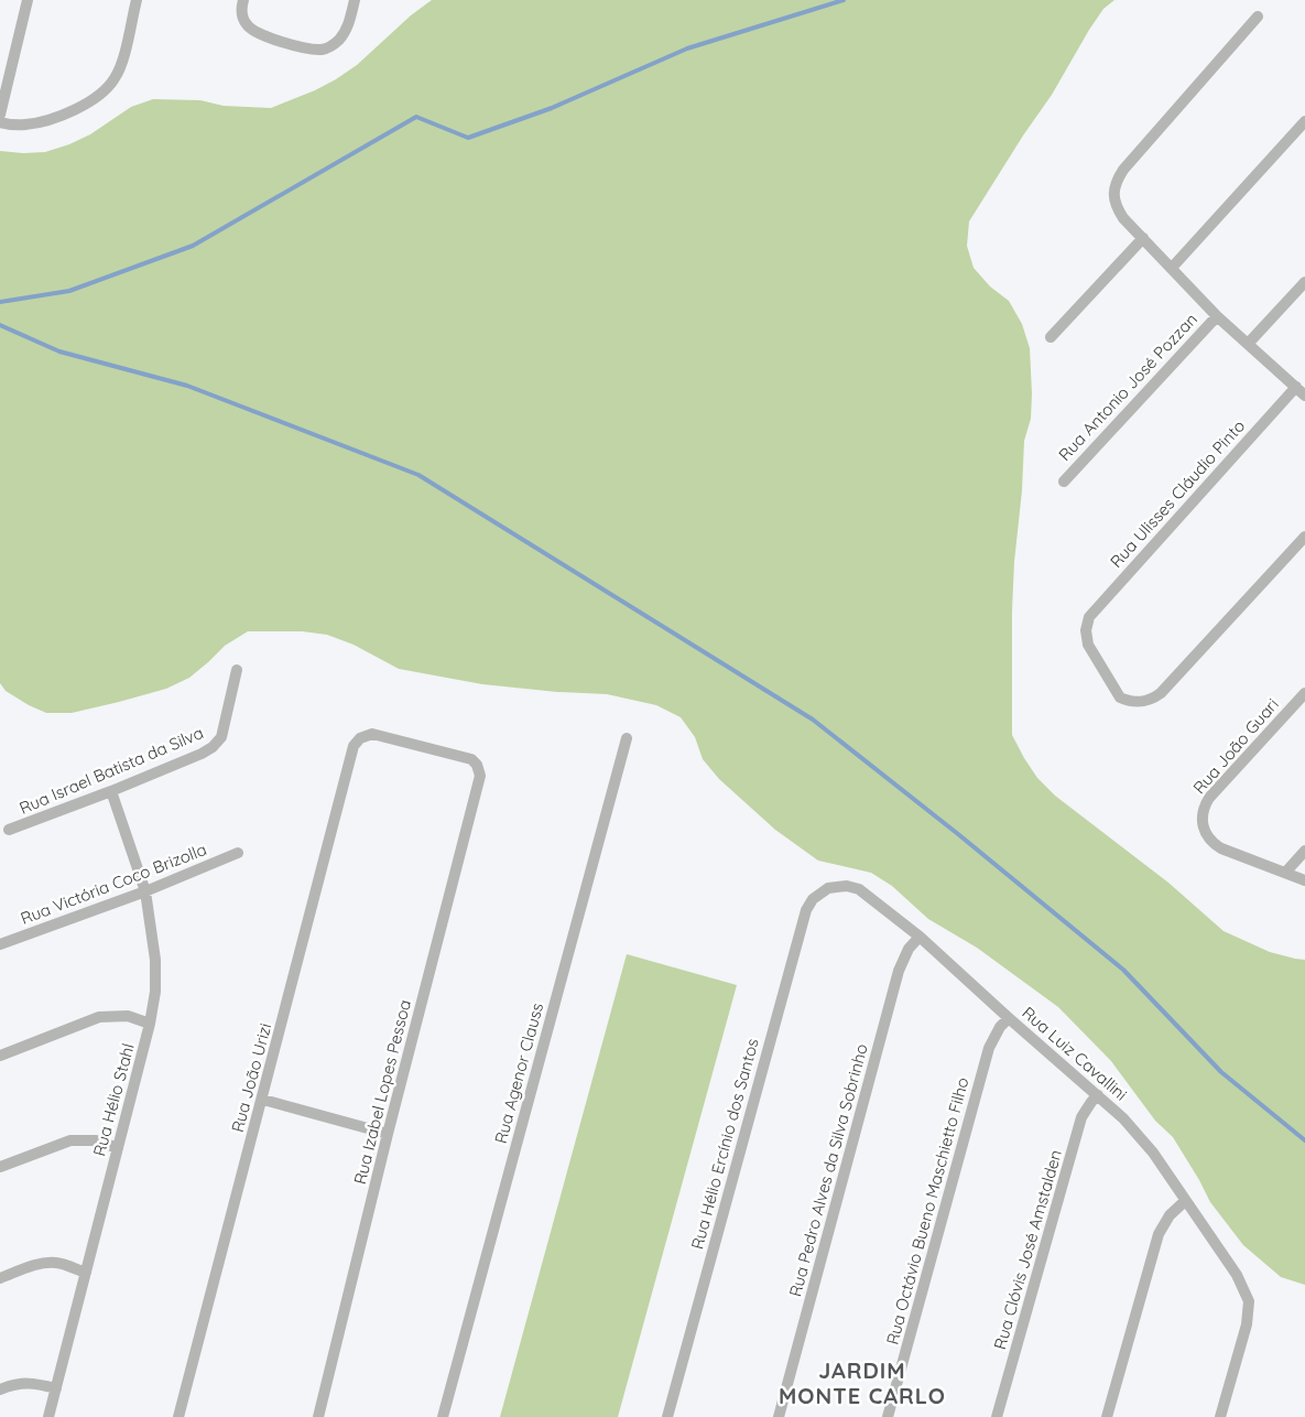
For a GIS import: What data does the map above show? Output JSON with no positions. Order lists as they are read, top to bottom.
{
  "streets": {
    "street": [
      "Rua Antonio José Pozzan",
      "Rua Ulisses Cláudio Pinto",
      "Rua João Guari",
      "Rua Israel Batista da Silva",
      "Rua Victória Coco Brizolla",
      "Rua Luiz Cavallini",
      "Rua Agenor Clauss",
      "Rua João Urizi",
      "Rua Izabel Lopes Pessoa",
      "Rua Hélio Stahl",
      "Rua Hélio Ercínio dos Santos",
      "Rua Pedro Alves da Silva Sobrinho",
      "Rua Octávio Bueno Maschietto Filho",
      "Rua Clóvis José Amstalden"
    ]
  },
  "crossings": [
    ["Rua Israel Batista da Silva", "Rua Hélio Stahl"],
    ["Rua Victória Coco Brizolla", "Rua Hélio Stahl"],
    ["Rua Luiz Cavallini", "Rua Hélio Ercínio dos Santos"],
    ["Rua Luiz Cavallini", "Rua Pedro Alves da Silva Sobrinho"],
    ["Rua Luiz Cavallini", "Rua Octávio Bueno Maschietto Filho"],
    ["Rua Luiz Cavallini", "Rua Clóvis José Amstalden"],
    ["Rua João Urizi", "Rua Izabel Lopes Pessoa"]
  ],
  "districts": ["JARDIM MONTE CARLO"]
}
